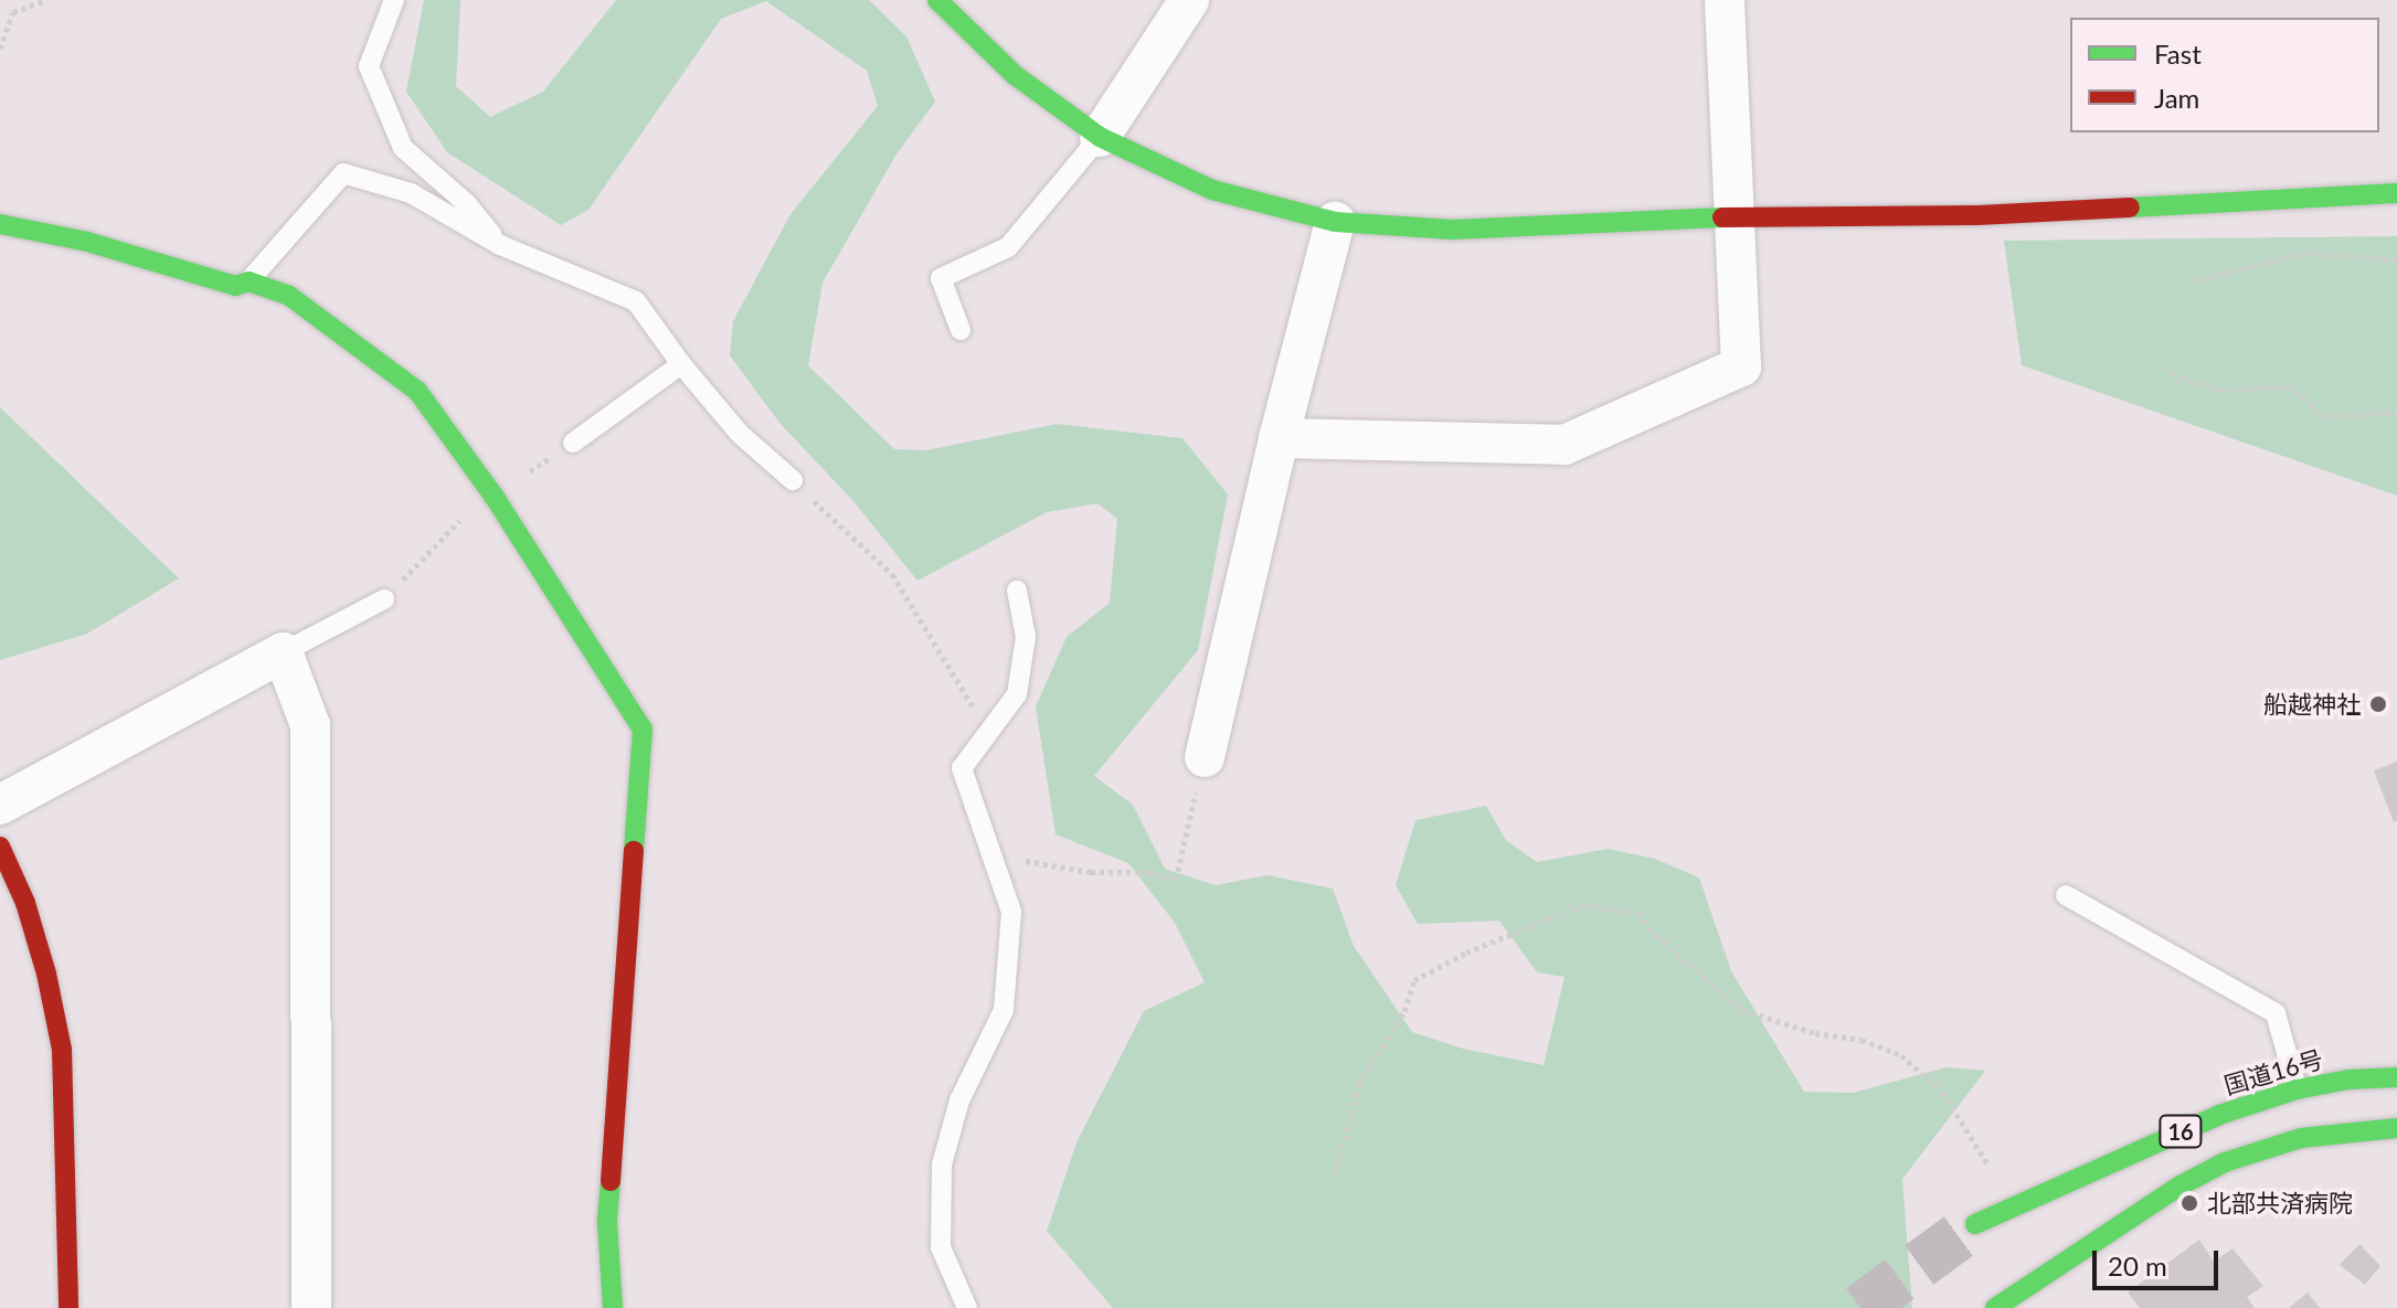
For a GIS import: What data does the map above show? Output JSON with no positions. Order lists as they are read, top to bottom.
{
  "streets": {
    "main road": ["国道16号", "16"]
  },
  "places": ["船越神社", "北部共済病院"],
  "legend": ["Fast", "Jam"],
  "scale_bar": "20 m"
}
